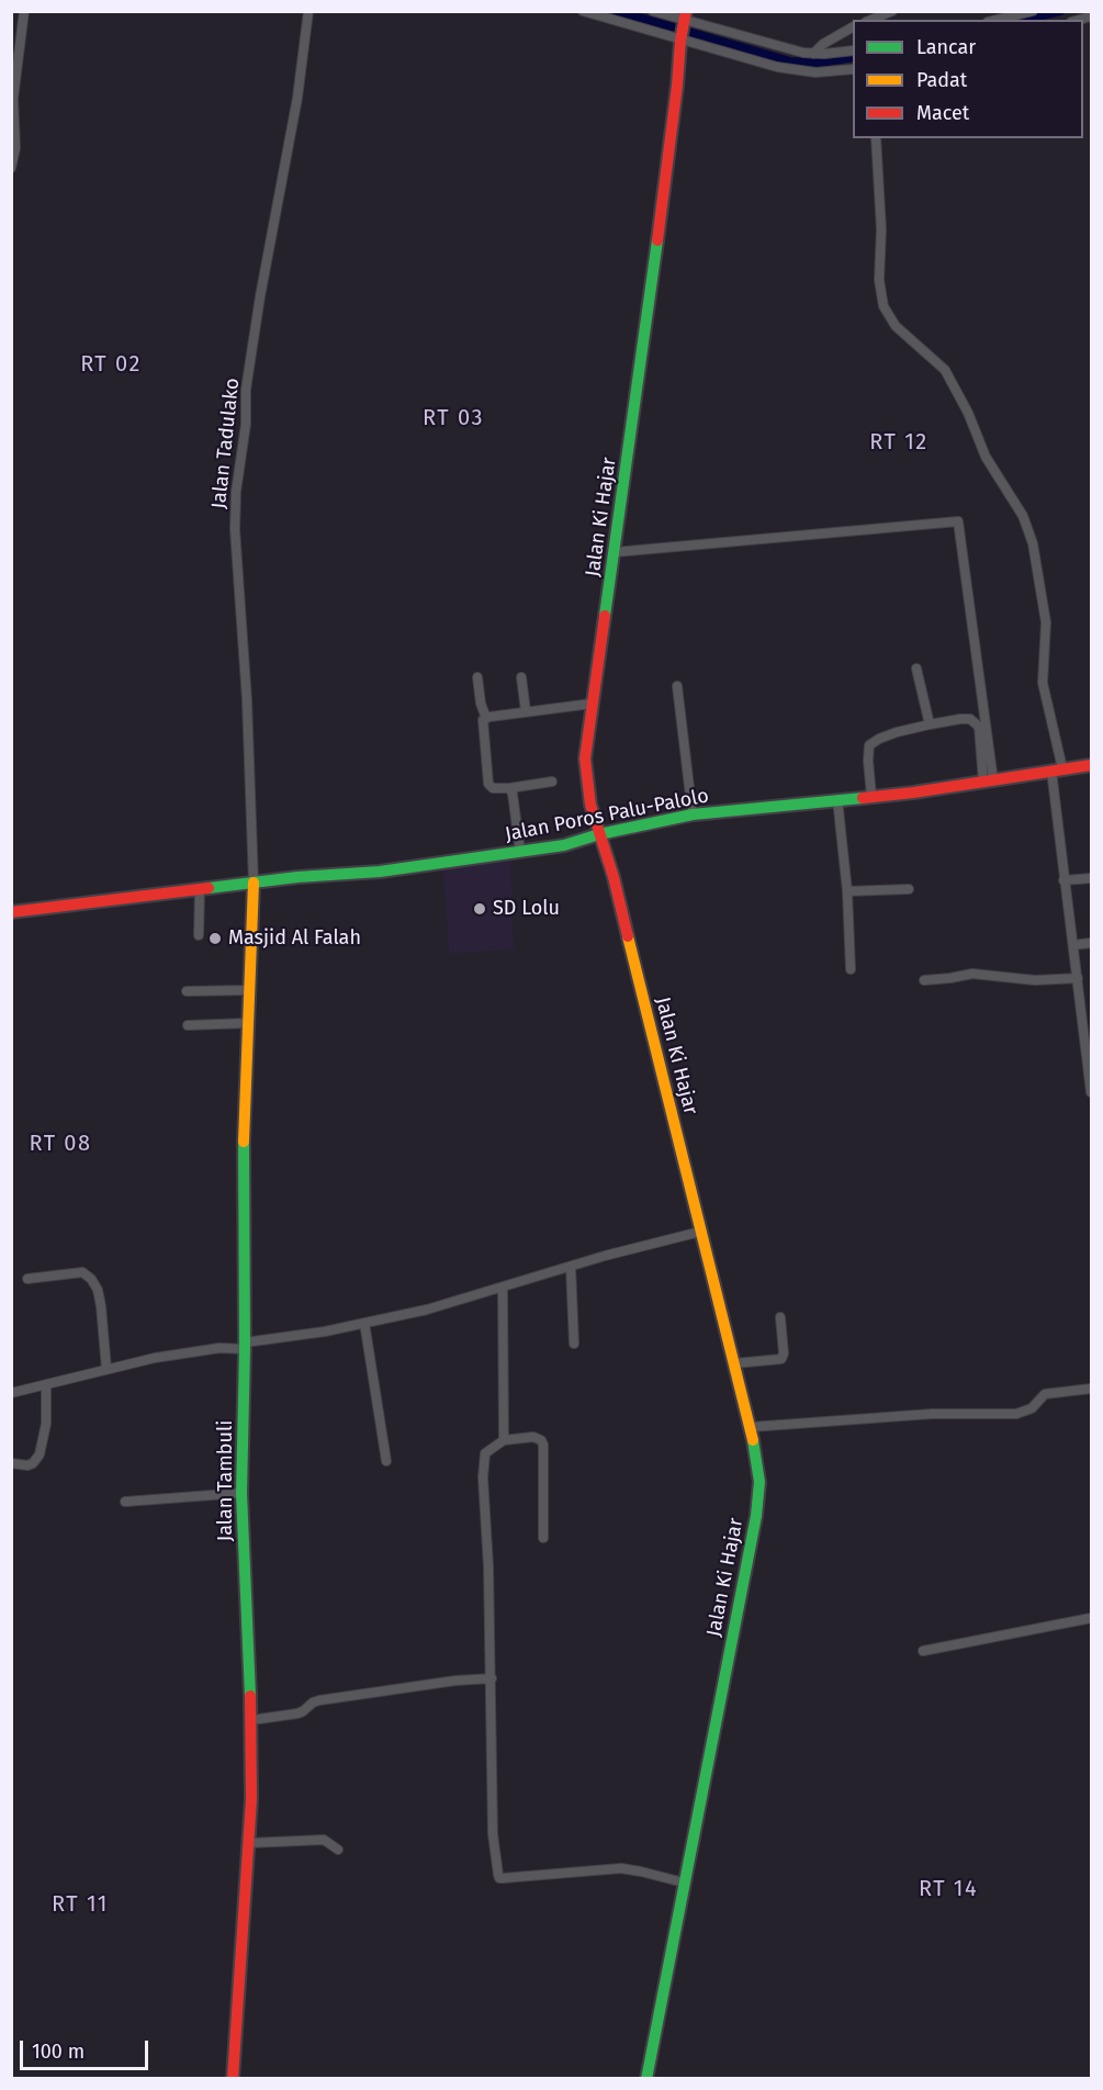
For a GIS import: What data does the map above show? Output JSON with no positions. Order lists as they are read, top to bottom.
{
  "streets": {
    "street": [
      "Jalan Tadulako",
      "Jalan Ki Hajar",
      "Jalan Poros Palu-Palolo",
      "Jalan Tambuli"
    ]
  },
  "crossings": [
    ["Jalan Tadulako", "Jalan Poros Palu-Palolo"],
    ["Jalan Tadulako", "Jalan Tambuli"],
    ["Jalan Ki Hajar", "Jalan Poros Palu-Palolo"],
    ["Jalan Poros Palu-Palolo", "Jalan Tambuli"]
  ],
  "districts": [
    "RT 02",
    "RT 03",
    "RT 12",
    "RT 08",
    "RT 14",
    "RT 11"
  ],
  "places": ["SD Lolu", "Masjid Al Falah"],
  "legend": ["Lancar", "Padat", "Macet"],
  "scale_bar": "100 m"
}
